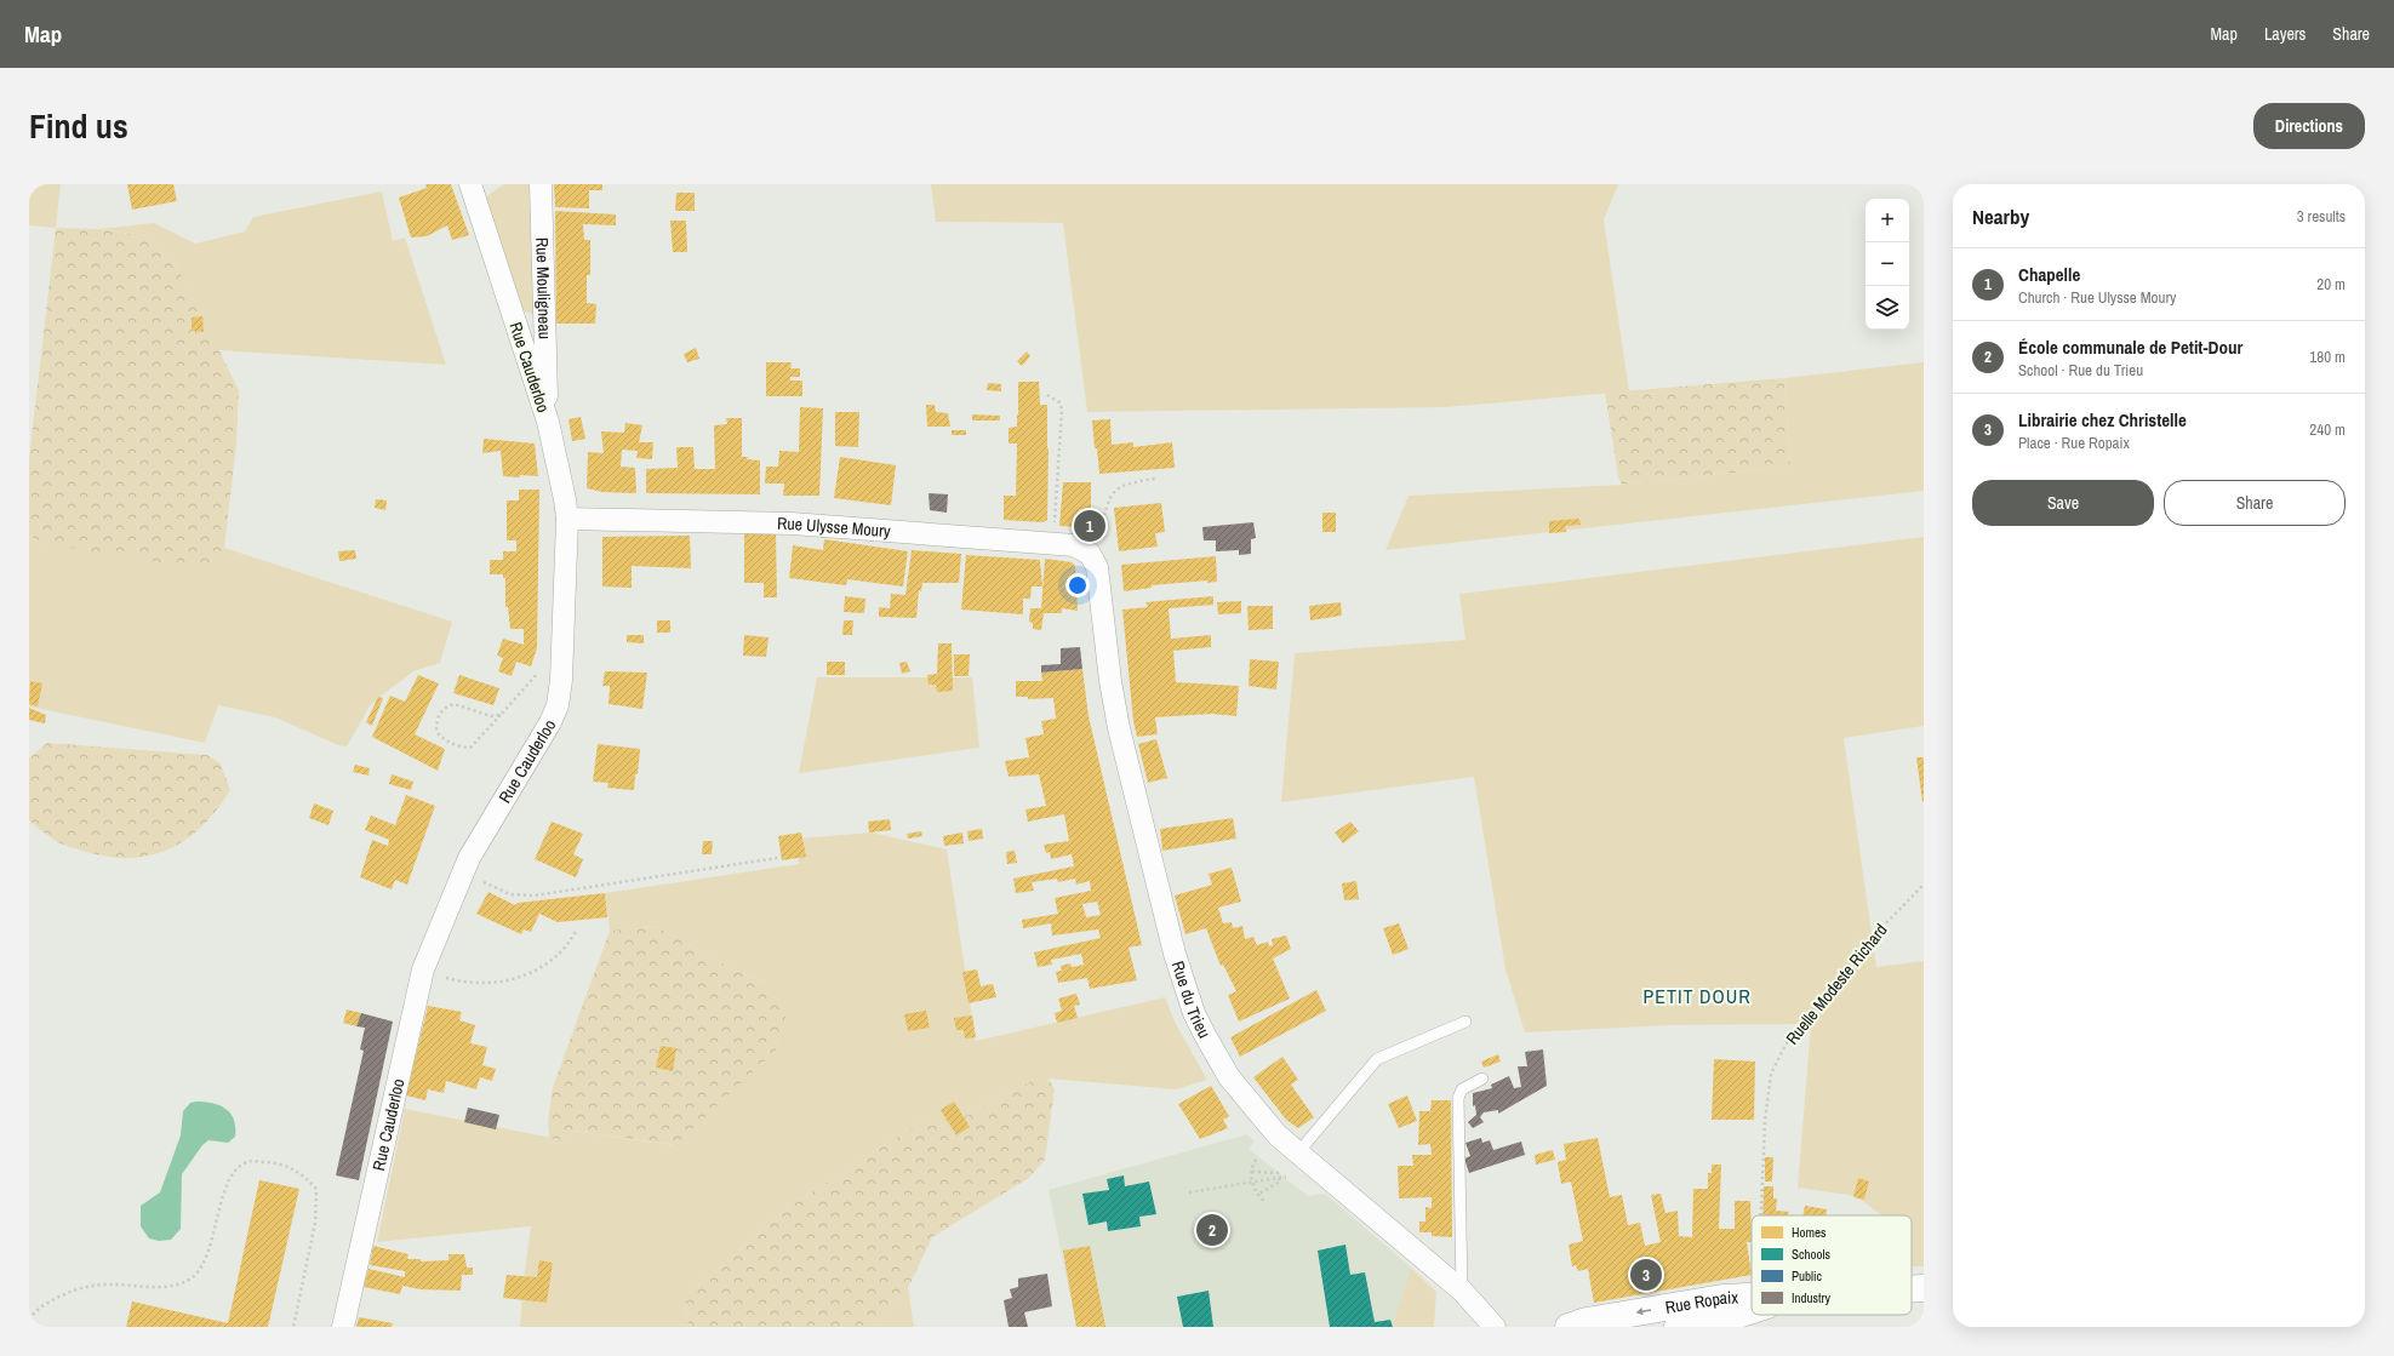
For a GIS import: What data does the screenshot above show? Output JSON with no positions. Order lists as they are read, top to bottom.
{
  "streets": {
    "street": [
      "Rue Mouligneau",
      "Rue Cauderloo",
      "Rue Ulysse Moury",
      "Rue du Trieu",
      "Rue Ropaix"
    ],
    "path": ["Ruelle Modeste Richard"]
  },
  "crossings": [
    ["Rue Mouligneau", "Rue Cauderloo"],
    ["Rue Cauderloo", "Rue Ulysse Moury"],
    ["Rue Ulysse Moury", "Rue du Trieu"]
  ],
  "districts": ["PETIT DOUR"],
  "legend": [
    "Homes",
    "Schools",
    "Public",
    "Industry"
  ],
  "page": {
    "header": "Map",
    "nav": ["Map", "Layers", "Share"],
    "title": "Find us",
    "buttons": [
      "Directions",
      ["Save", "Share"]
    ],
    "heading": ["Nearby", "3 results"],
    "map_buttons": ["+", "−"],
    "list": [
      {
        "mark": "1",
        "name": "Chapelle",
        "note": "Church · Rue Ulysse Moury",
        "value": "20 m"
      },
      {
        "mark": "2",
        "name": "École communale de Petit-Dour",
        "note": "School · Rue du Trieu",
        "value": "180 m"
      },
      {
        "mark": "3",
        "name": "Librairie chez Christelle",
        "note": "Place · Rue Ropaix",
        "value": "240 m"
      }
    ],
    "pins": ["1", "2", "3"]
  }
}
